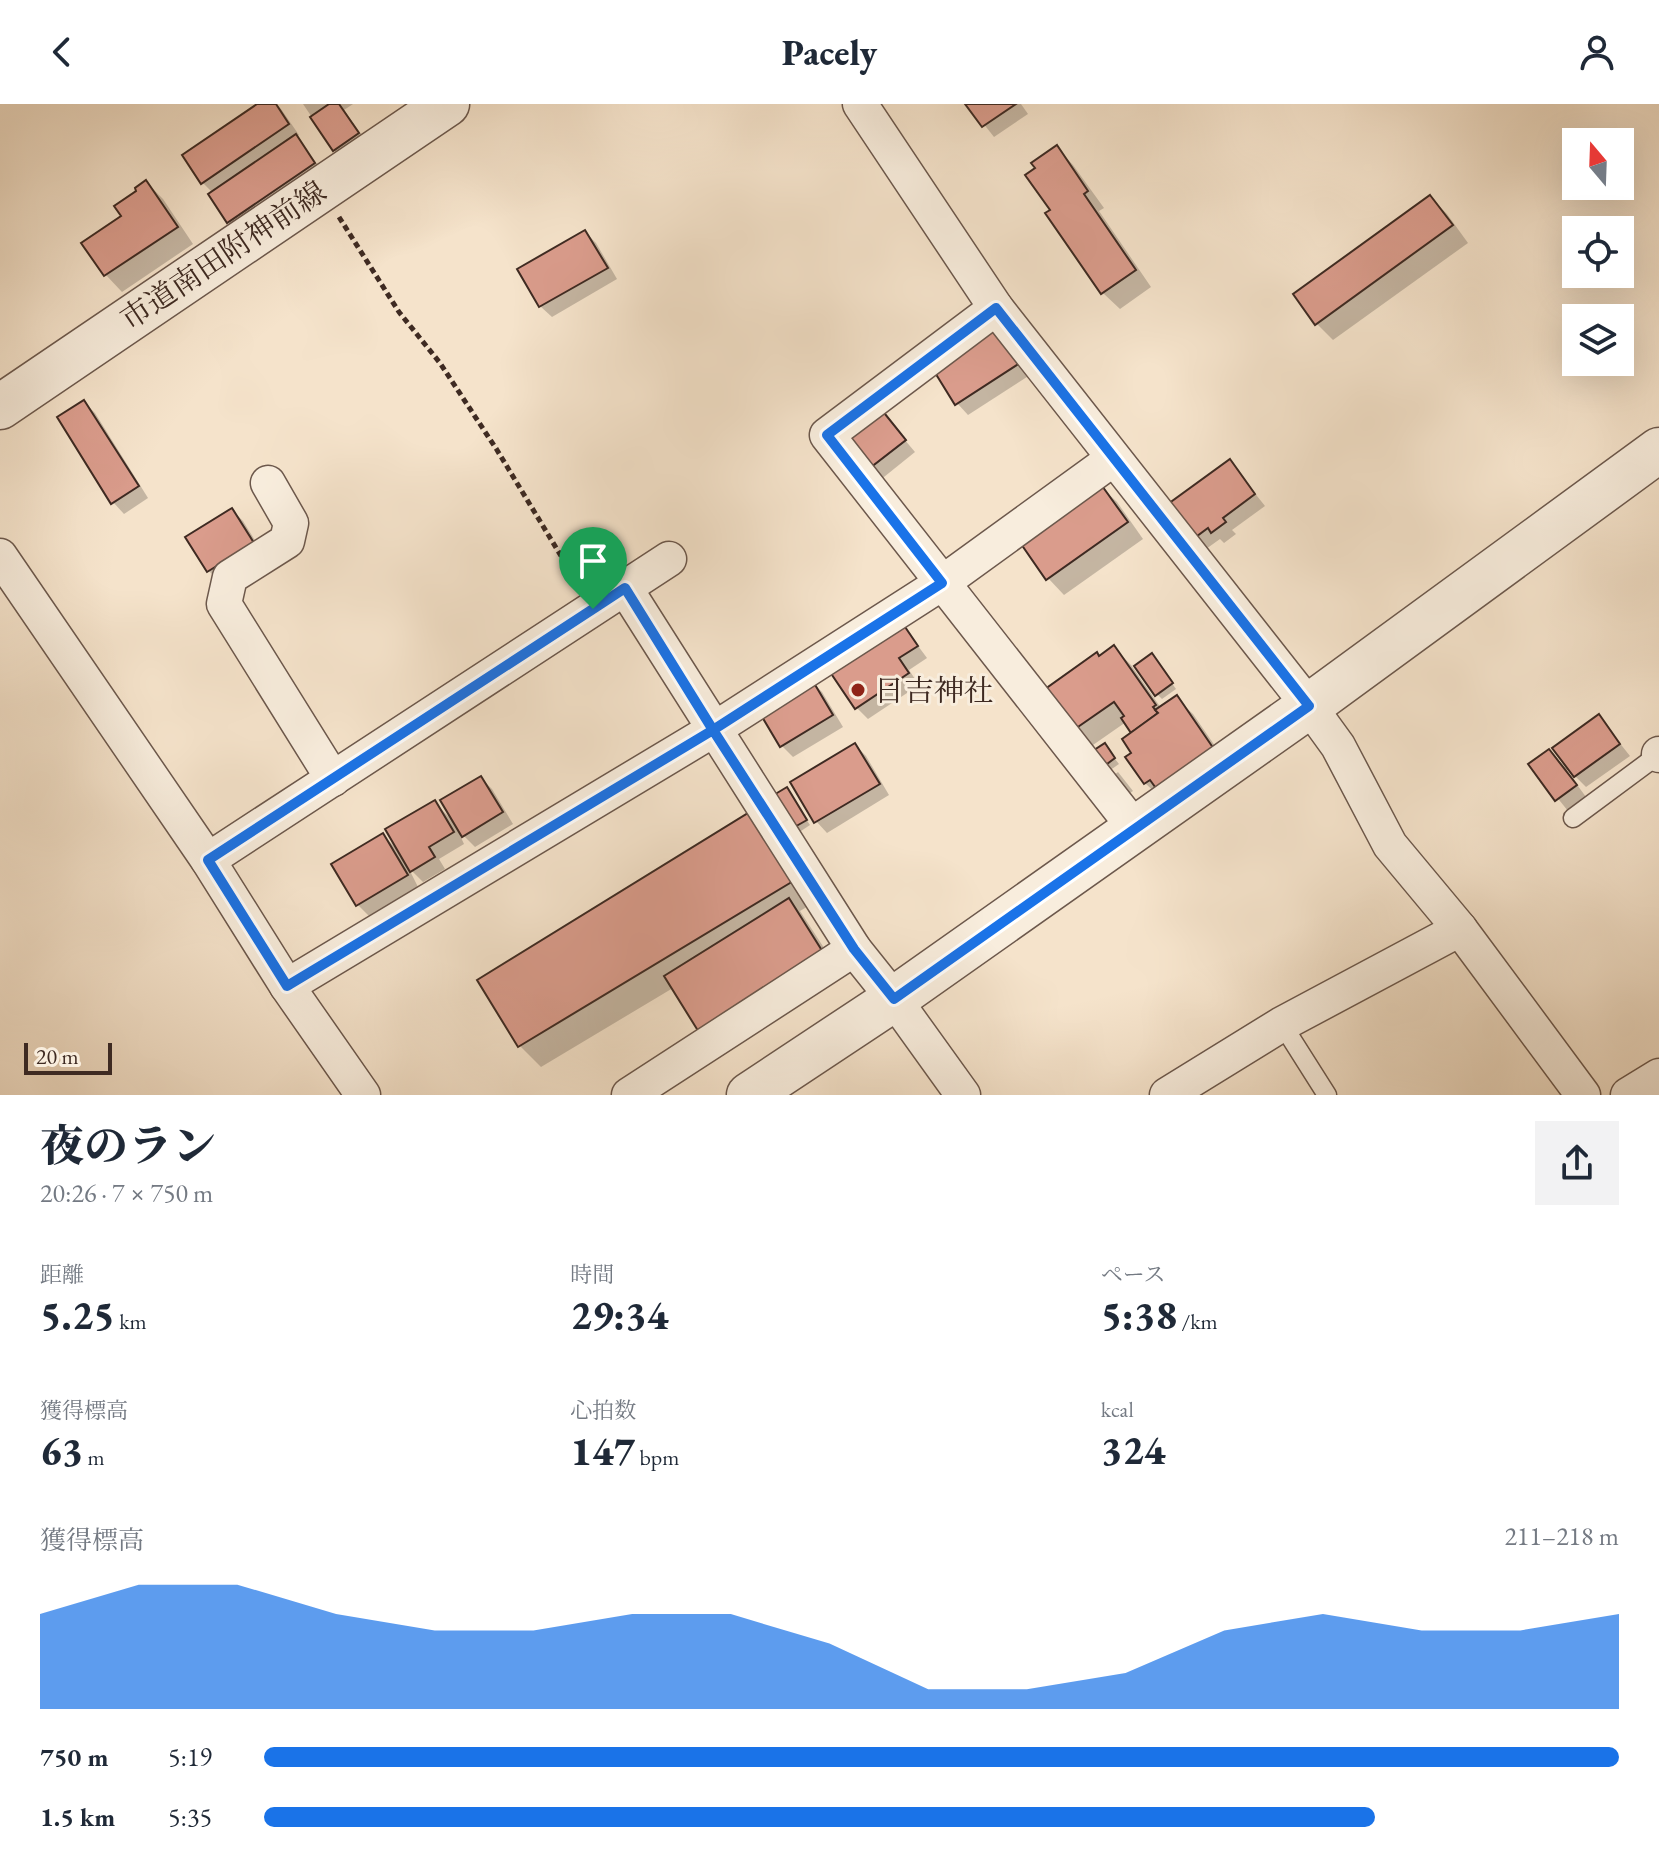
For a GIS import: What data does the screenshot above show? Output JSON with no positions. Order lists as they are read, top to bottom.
{
  "streets": {
    "street": ["市道南田附神前線"]
  },
  "places": ["日吉神社"],
  "scale_bar": "20 m",
  "north": "top",
  "page": {
    "header": "Pacely",
    "scale": "20 m",
    "heading": ["夜のラン", "20:26 · 7 × 750 m"],
    "stats": [
      ["距離", "5.25 km"],
      ["時間", "29:34"],
      ["ペース", "5:38 /km"],
      ["獲得標高", "63 m"],
      ["心拍数", "147 bpm"],
      ["kcal", "324"]
    ],
    "chart": ["獲得標高", "211–218 m"],
    "list": [
      {
        "name": "750 m",
        "note": "5:19"
      },
      {
        "name": "1.5 km",
        "note": "5:35"
      }
    ]
  }
}
